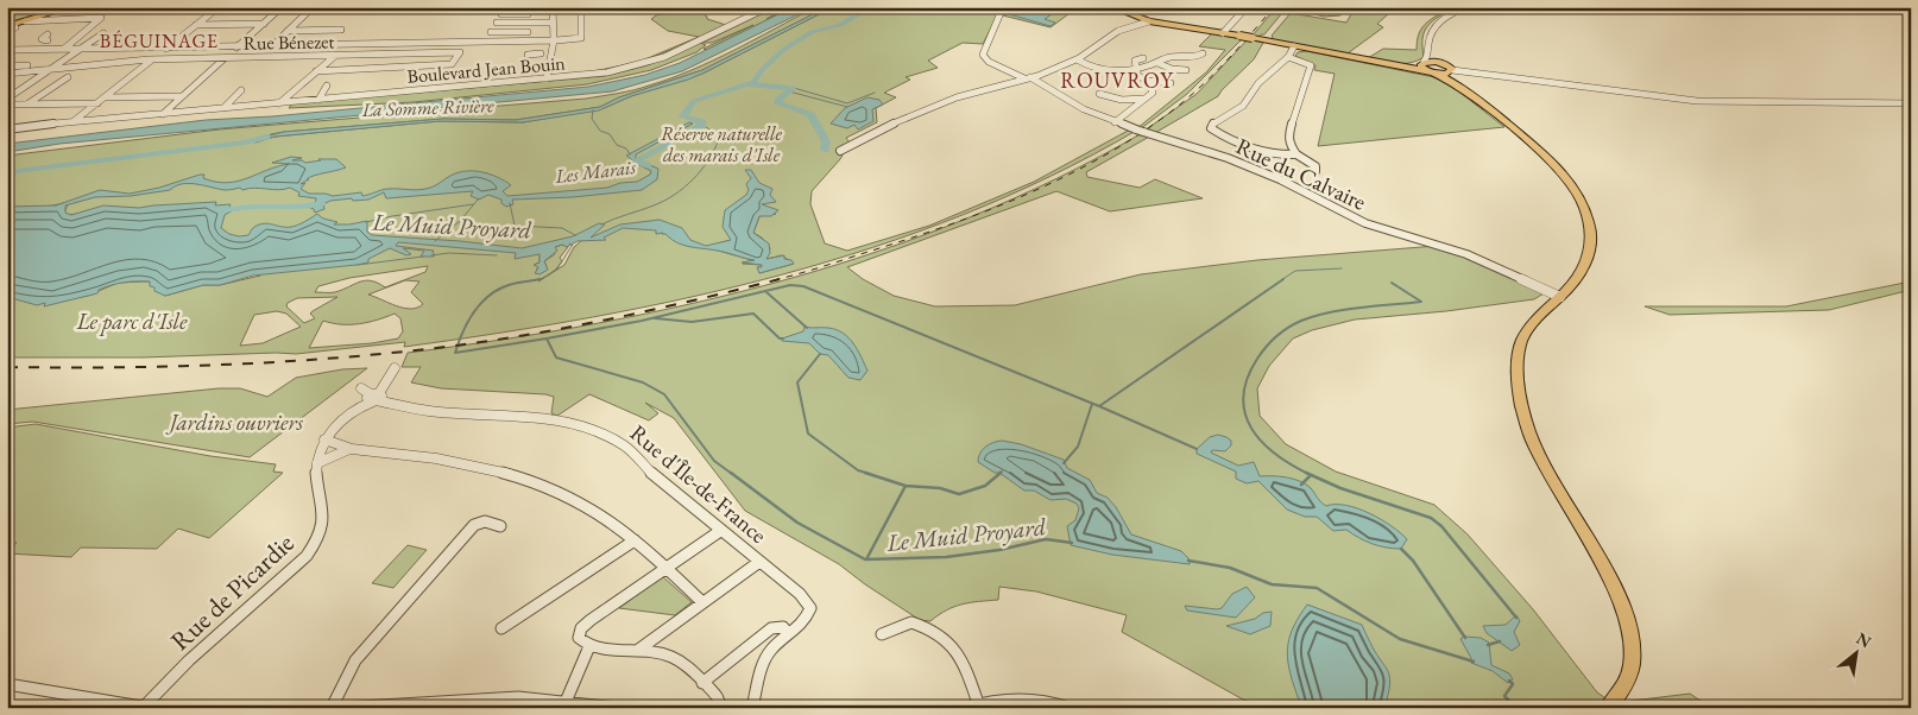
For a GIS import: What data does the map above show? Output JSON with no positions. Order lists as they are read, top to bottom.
{
  "streets": {
    "street": [
      "Rue Bénezet",
      "Boulevard Jean Bouin",
      "Rue du Calvaire",
      "Rue d'Île-de-France",
      "Rue de Picardie"
    ]
  },
  "crossings": [
    ["Rue d'Île-de-France", "Rue de Picardie"]
  ],
  "districts": ["BÉGUINAGE", "ROUVROY"],
  "water": ["La Somme Rivière", "Les Marais", "Le Muid Proyard"],
  "parks": ["Réserve naturelle des marais d'Isle", "Le parc d'Isle", "Jardins ouvriers"],
  "north": "top right"
}
